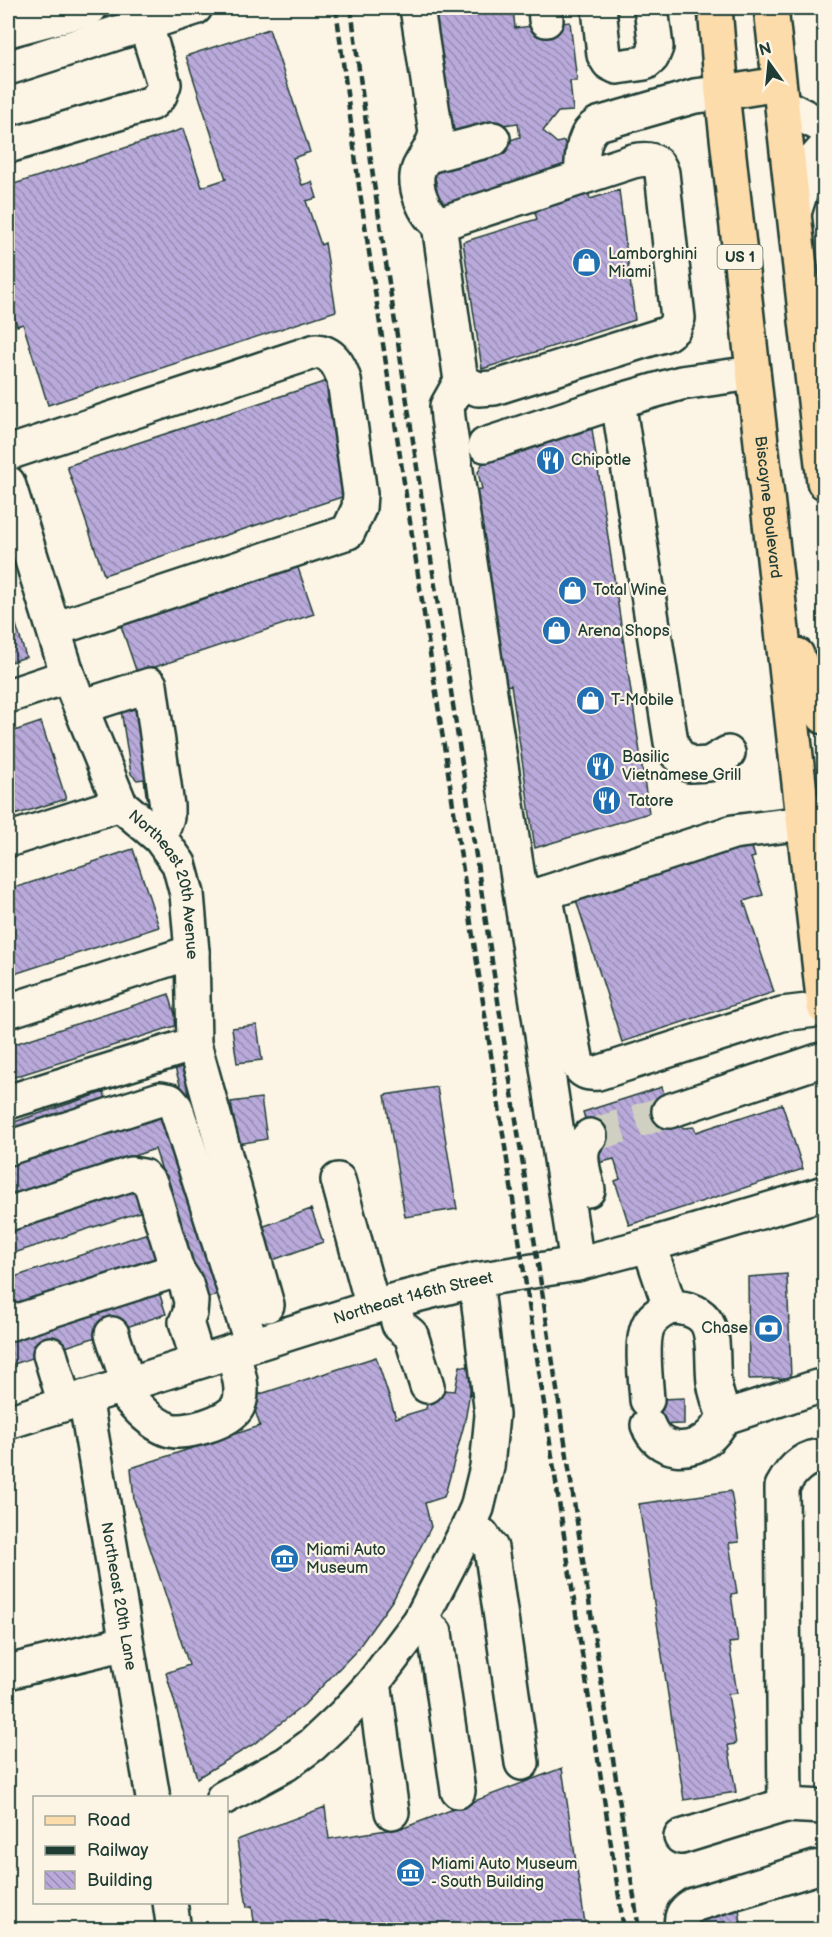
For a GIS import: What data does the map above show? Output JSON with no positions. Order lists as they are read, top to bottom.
{
  "streets": {
    "main road": ["US 1", "Biscayne Boulevard"],
    "street": ["Northeast 20th Avenue", "Northeast 146th Street", "Northeast 20th Lane"]
  },
  "crossings": [
    ["Northeast 146th Street", "Northeast 20th Lane"]
  ],
  "places": {
    "shop": [
      "Lamborghini Miami",
      "Total Wine",
      "Arena Shops",
      "T-Mobile"
    ],
    "restaurant": ["Chipotle", "Basilic Vietnamese Grill", "Tatore"],
    "bank": ["Chase"],
    "museum": ["Miami Auto Museum", "Miami Auto Museum - South Building"]
  },
  "legend": ["Road", "Railway", "Building"],
  "north": "top"
}
